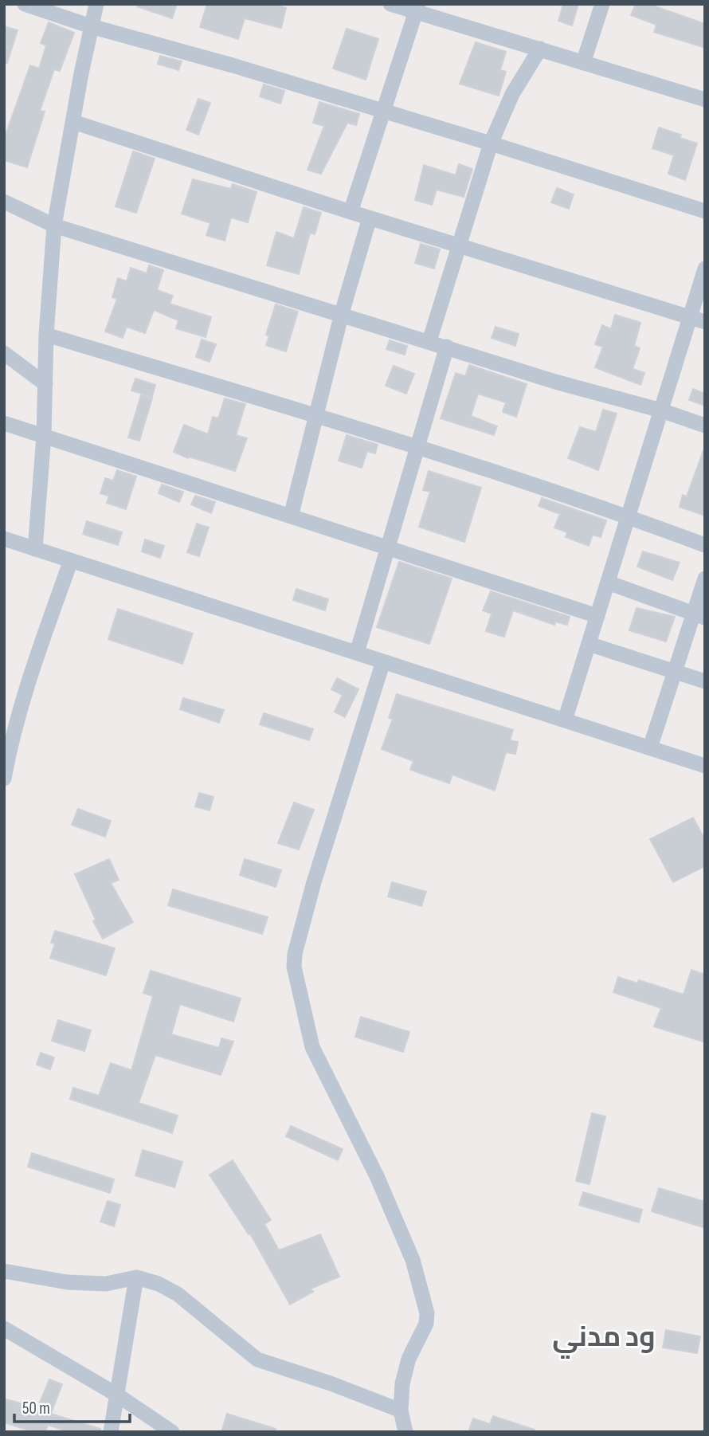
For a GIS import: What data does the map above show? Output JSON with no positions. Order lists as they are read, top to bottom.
{
  "districts": ["ود مدني"],
  "scale_bar": "50 m"
}
